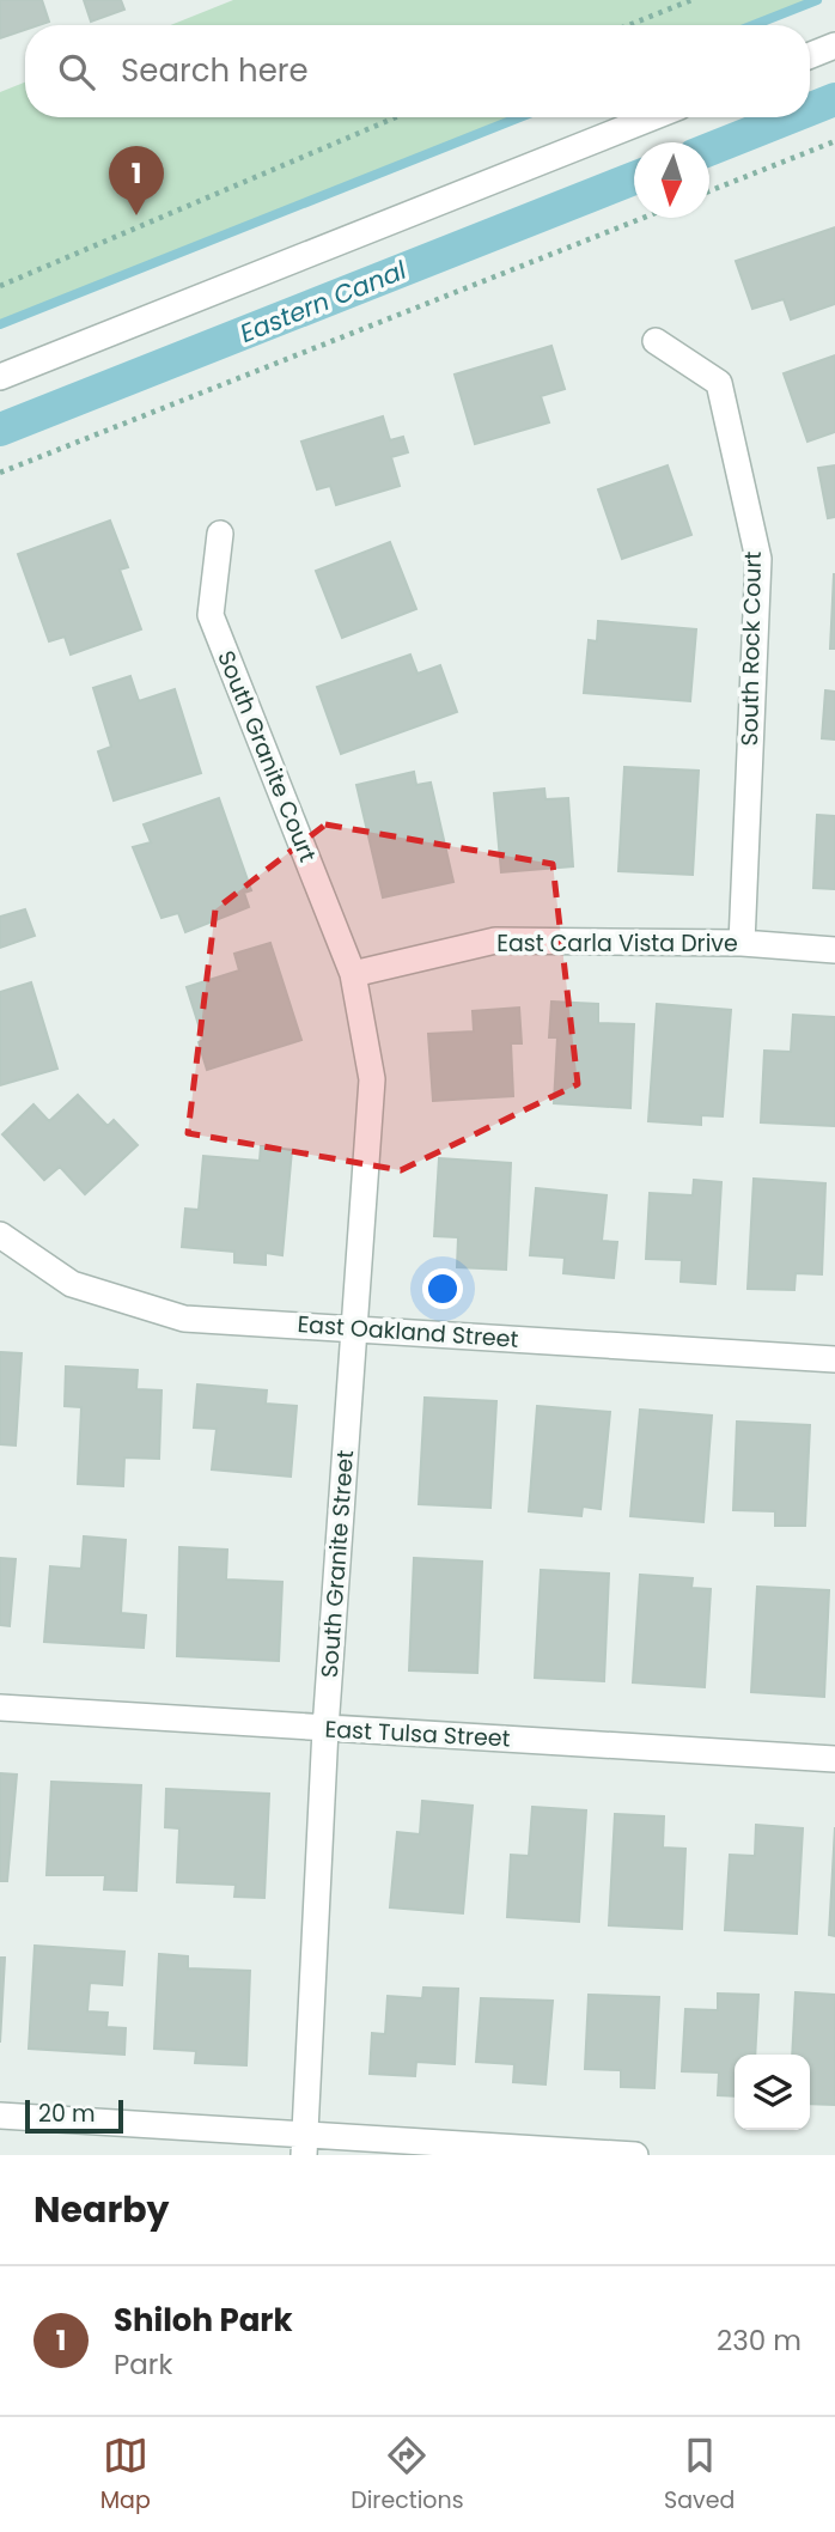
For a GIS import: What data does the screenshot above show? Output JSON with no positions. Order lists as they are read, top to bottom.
{
  "streets": {
    "street": [
      "South Rock Court",
      "South Granite Court",
      "East Carla Vista Drive",
      "East Oakland Street",
      "South Granite Street",
      "East Tulsa Street"
    ]
  },
  "crossings": [
    ["South Rock Court", "East Carla Vista Drive"],
    ["South Granite Court", "East Carla Vista Drive"],
    ["South Granite Court", "South Granite Street"],
    ["East Carla Vista Drive", "South Granite Street"],
    ["East Oakland Street", "South Granite Street"],
    ["South Granite Street", "East Tulsa Street"]
  ],
  "water": ["Eastern Canal"],
  "scale_bar": "20 m",
  "north": "bottom",
  "page": {
    "search": "Search here",
    "pins": "1",
    "scale": "20 m",
    "heading": "Nearby",
    "list": [
      {
        "mark": "1",
        "name": "Shiloh Park",
        "note": "Park",
        "value": "230 m"
      }
    ],
    "nav": ["Map", "Directions", "Saved"]
  }
}
